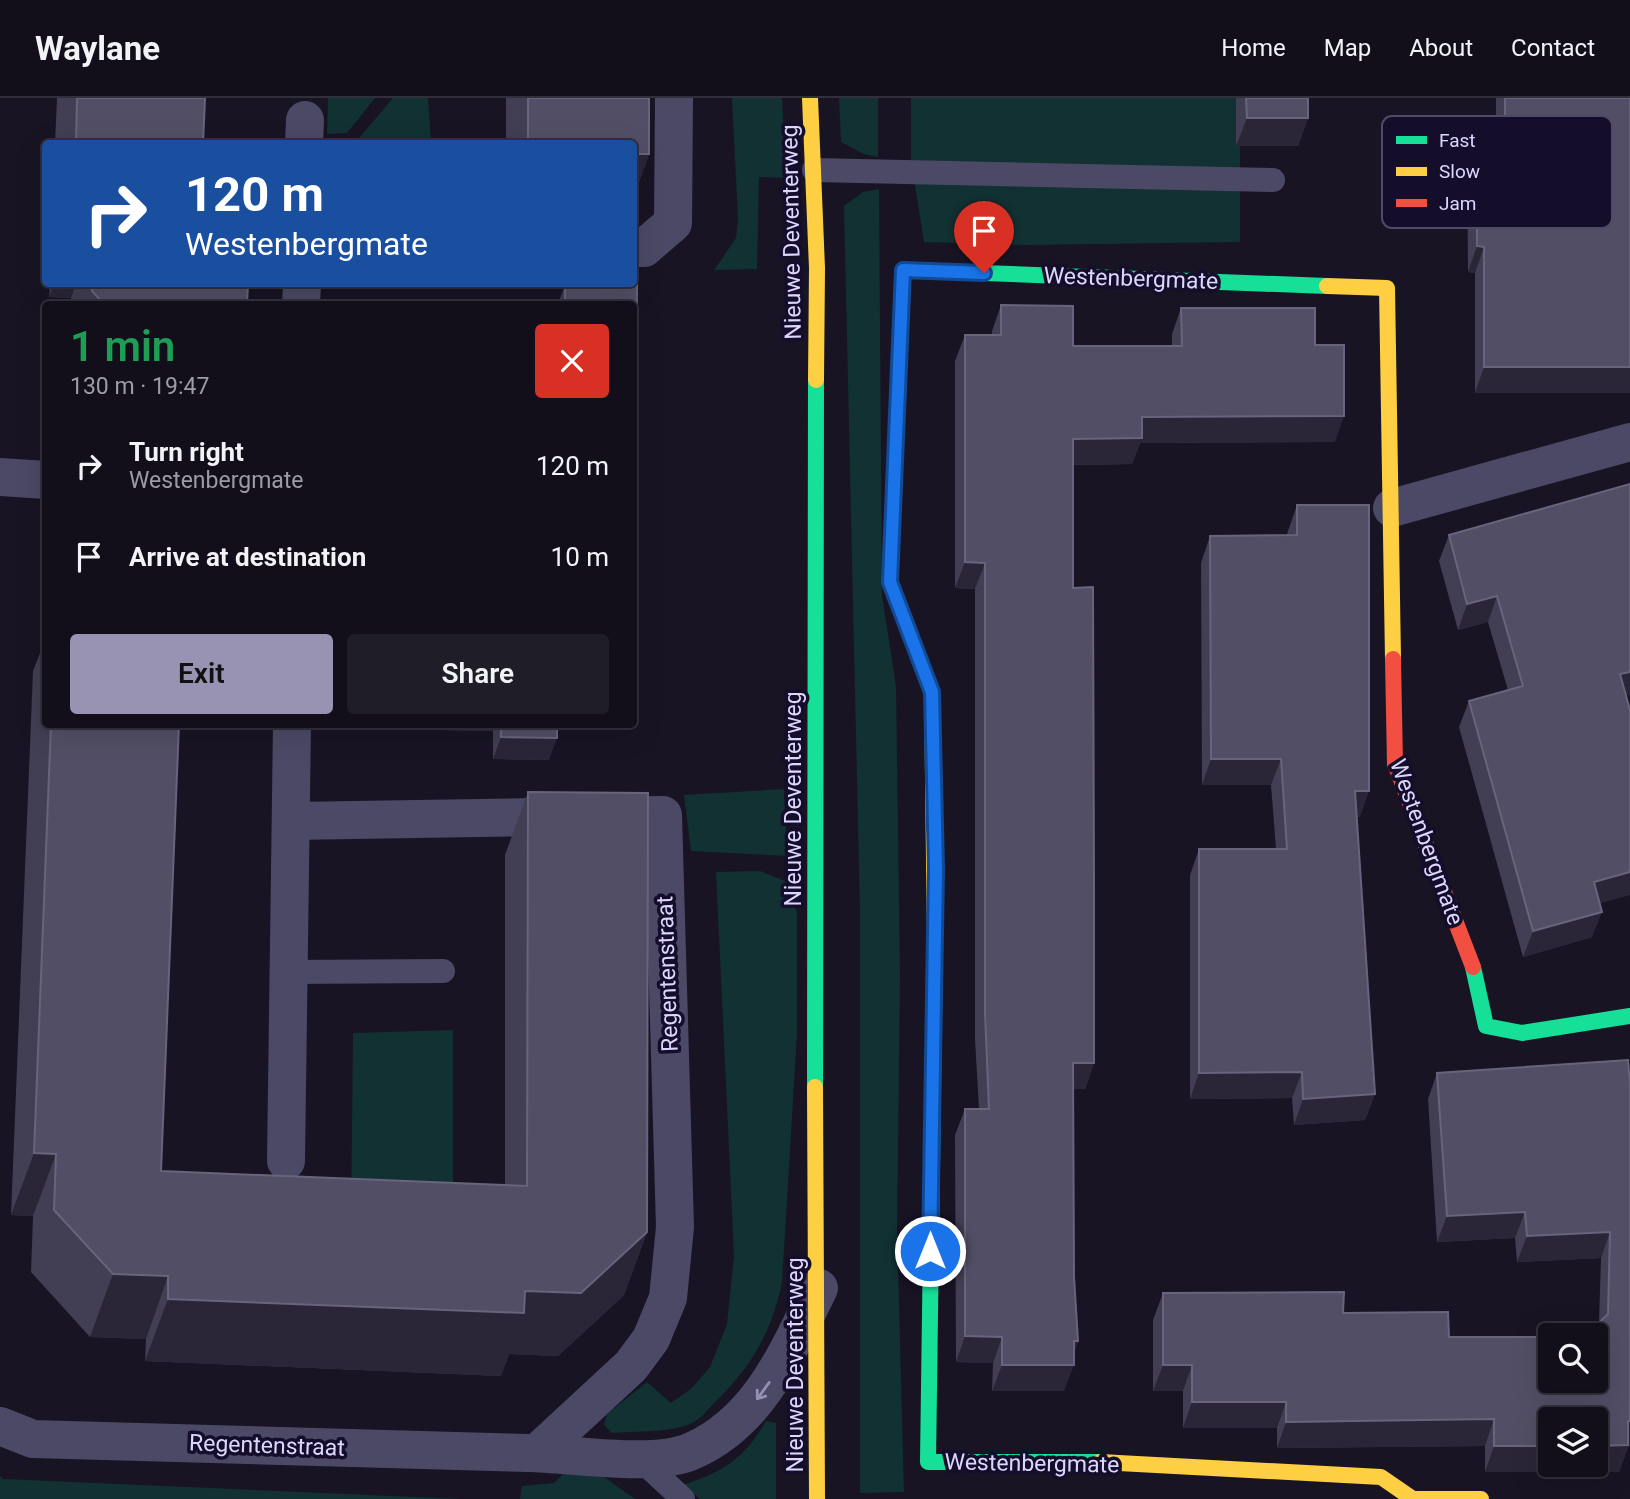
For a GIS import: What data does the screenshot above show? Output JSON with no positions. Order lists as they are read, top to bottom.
{
  "streets": {
    "street": ["Nieuwe Deventerweg", "Westenbergmate", "Regentenstraat"]
  },
  "crossings": [
    ["Nieuwe Deventerweg", "Regentenstraat"]
  ],
  "legend": ["Fast", "Slow", "Jam"],
  "page": {
    "header": "Waylane",
    "nav": [
      "Home",
      "Map",
      "About",
      "Contact"
    ],
    "turn": ["120 m", "Westenbergmate"],
    "heading": ["1 min", "130 m · 19:47"],
    "list": [
      {
        "name": "Turn right",
        "note": "Westenbergmate",
        "value": "120 m"
      },
      {
        "name": "Arrive at destination",
        "value": "10 m"
      }
    ],
    "buttons": ["Exit", "Share"]
  }
}
